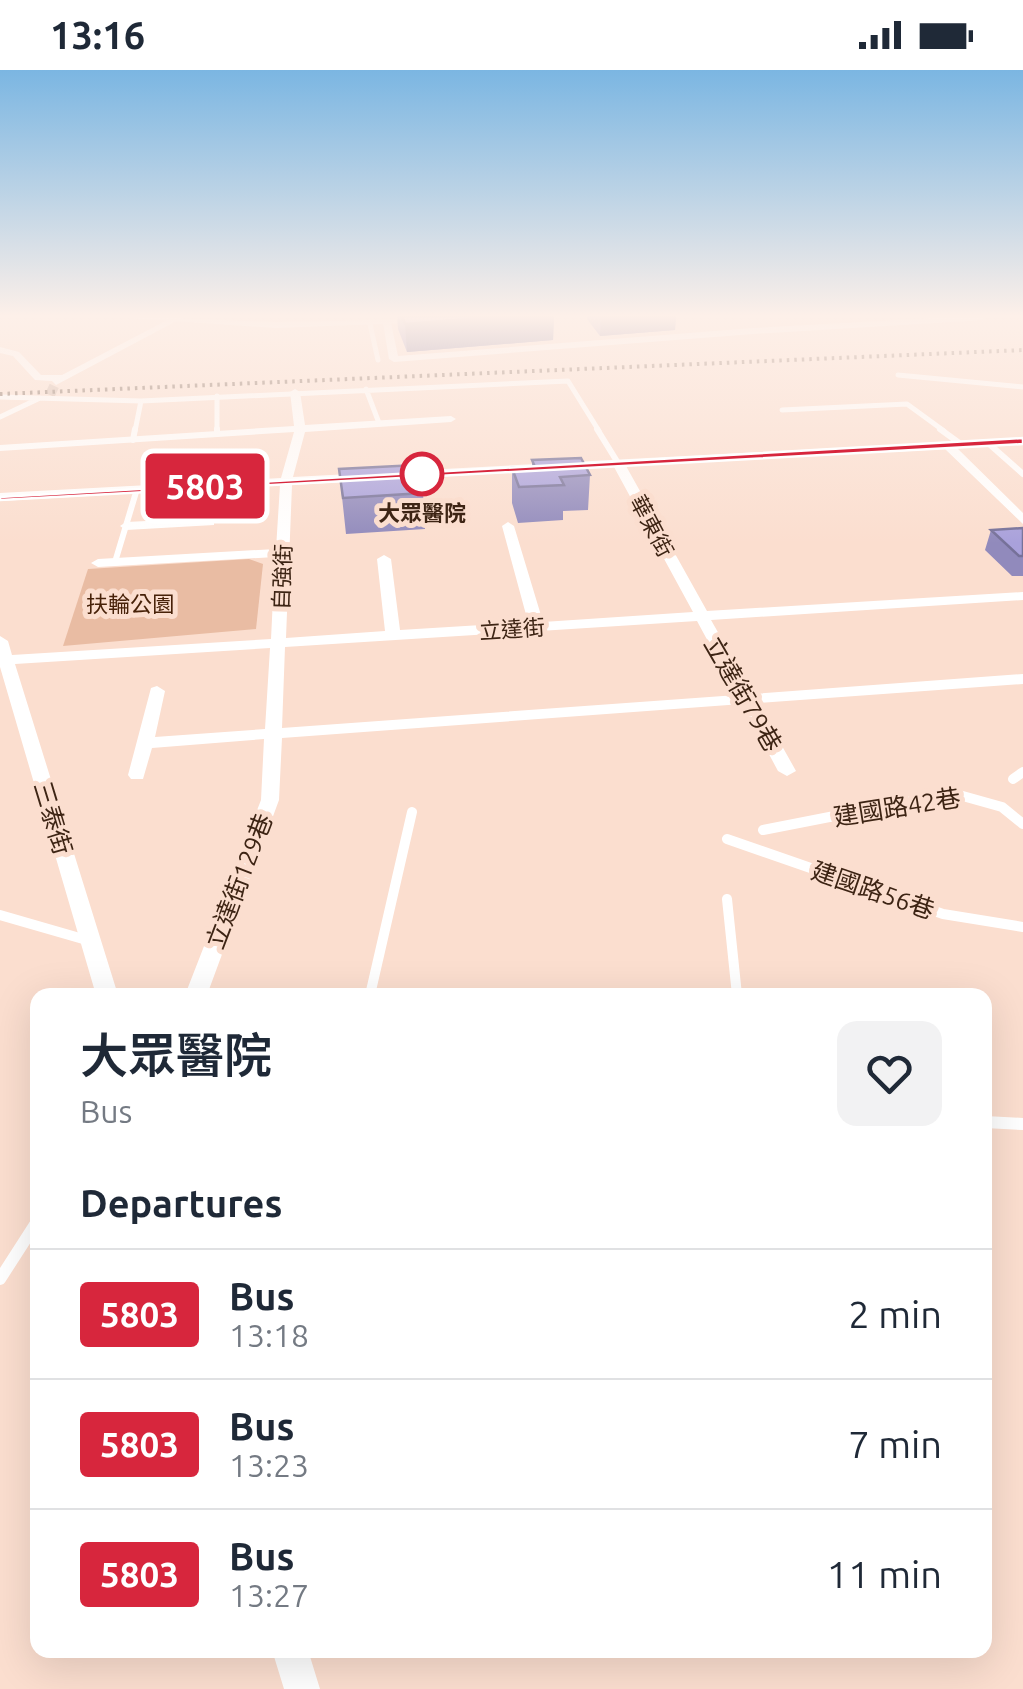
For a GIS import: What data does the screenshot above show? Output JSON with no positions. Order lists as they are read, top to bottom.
{
  "streets": {
    "street": [
      "華東街",
      "自強街",
      "立達街",
      "立達街79巷",
      "三泰街",
      "立達街129巷"
    ],
    "lane": ["建國路42巷", "建國路56巷"]
  },
  "crossings": [
    ["華東街", "自強街"],
    ["華東街", "立達街"],
    ["華東街", "立達街79巷"],
    ["自強街", "立達街"],
    ["自強街", "立達街129巷"],
    ["立達街", "立達街79巷"],
    ["立達街", "三泰街"],
    ["立達街", "立達街129巷"]
  ],
  "parks": ["扶輪公園"],
  "places": ["大眾醫院"],
  "lines": ["bus line 5803"],
  "page": {
    "status": "13:16",
    "on_map": "5803",
    "heading": [
      ["大眾醫院", "Bus"],
      "Departures"
    ],
    "list": [
      {
        "mark": "5803",
        "name": "Bus",
        "note": "13:18",
        "value": "2 min"
      },
      {
        "mark": "5803",
        "name": "Bus",
        "note": "13:23",
        "value": "7 min"
      },
      {
        "mark": "5803",
        "name": "Bus",
        "note": "13:27",
        "value": "11 min"
      }
    ]
  }
}
